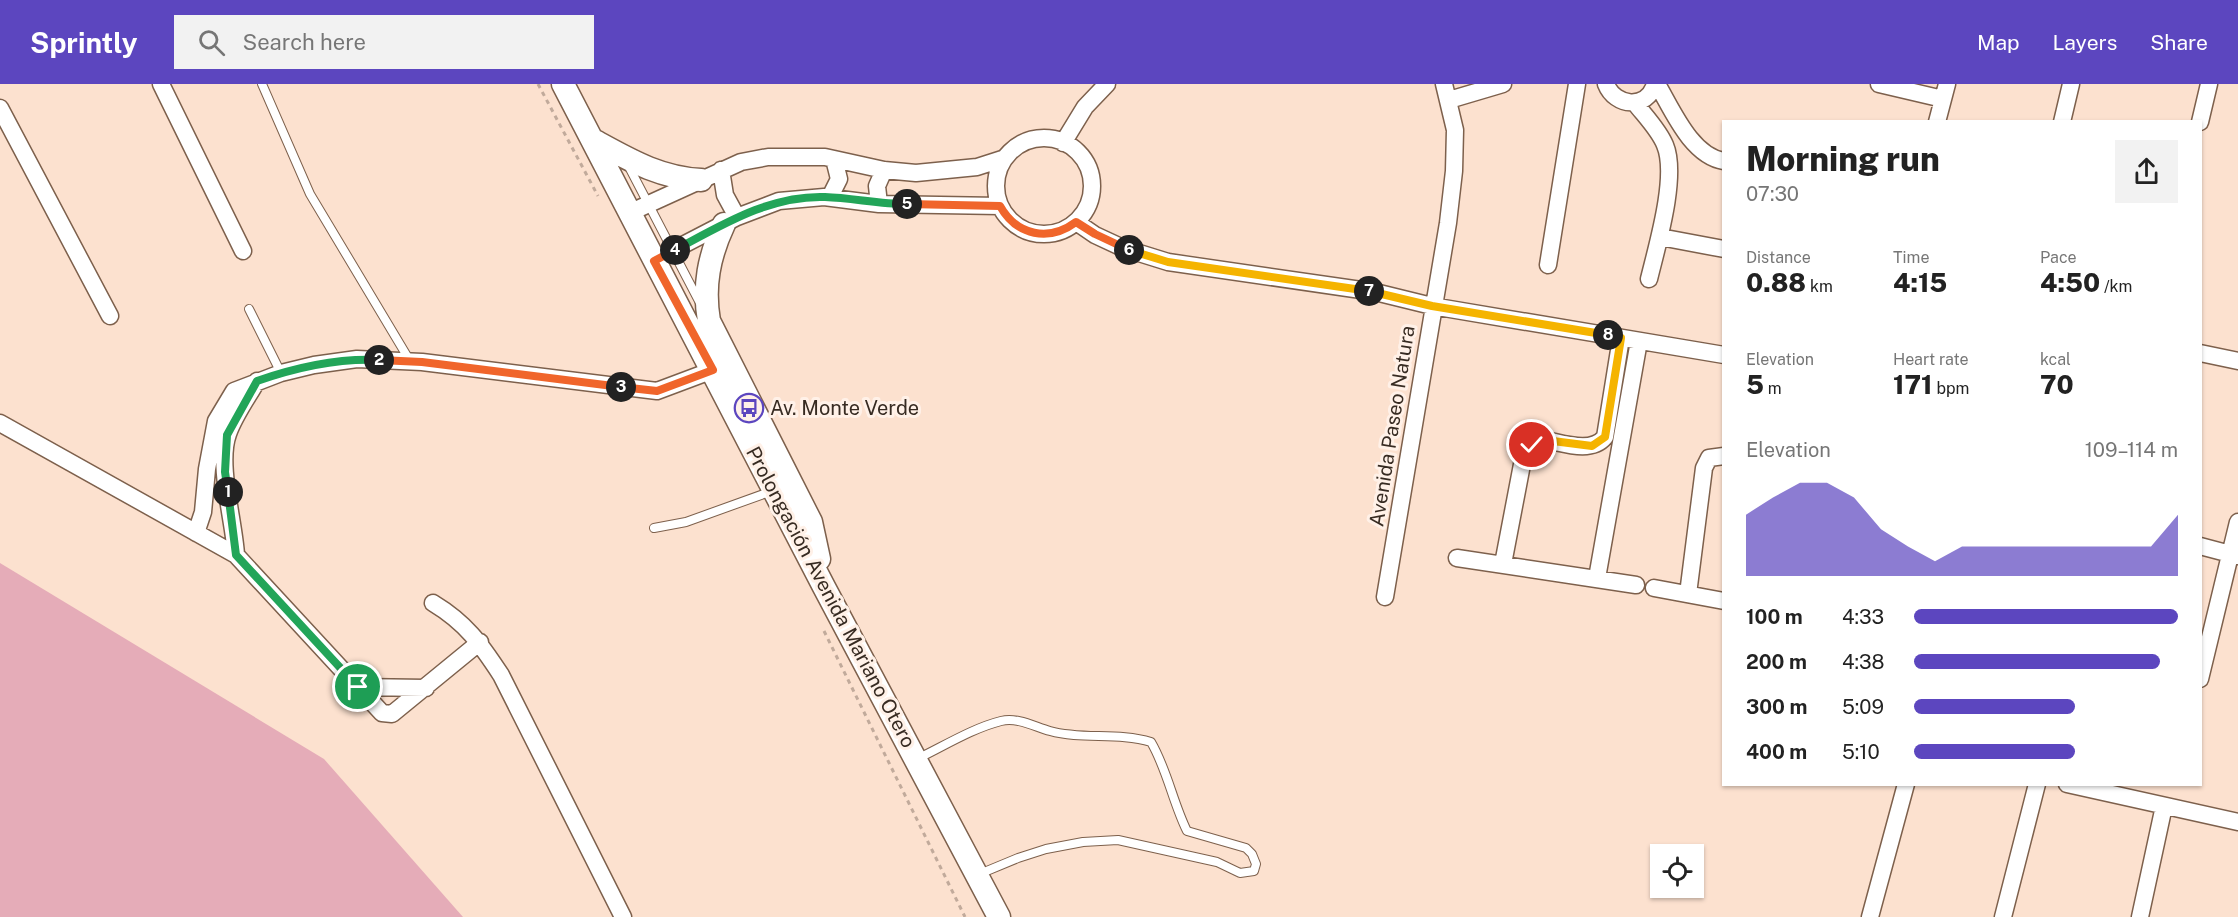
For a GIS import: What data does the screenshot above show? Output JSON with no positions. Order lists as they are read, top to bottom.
{
  "streets": {
    "street": ["Avenida Paseo Natura", "Prolongación Avenida Mariano Otero"]
  },
  "places": {
    "bus stop": ["Av. Monte Verde"]
  },
  "page": {
    "header": "Sprintly",
    "search": "Search here",
    "nav": ["Map", "Layers", "Share"],
    "heading": ["Morning run", "07:30"],
    "pins": [
      "5",
      "4",
      "6",
      "7",
      "8",
      "2",
      "3",
      "1"
    ],
    "stats": [
      ["Distance", "0.88 km"],
      ["Time", "4:15"],
      ["Pace", "4:50 /km"],
      ["Elevation", "5 m"],
      ["Heart rate", "171 bpm"],
      ["kcal", "70"]
    ],
    "chart": ["Elevation", "109–114 m"],
    "list": [
      {
        "name": "100 m",
        "note": "4:33"
      },
      {
        "name": "200 m",
        "note": "4:38"
      },
      {
        "name": "300 m",
        "note": "5:09"
      },
      {
        "name": "400 m",
        "note": "5:10"
      }
    ]
  }
}
